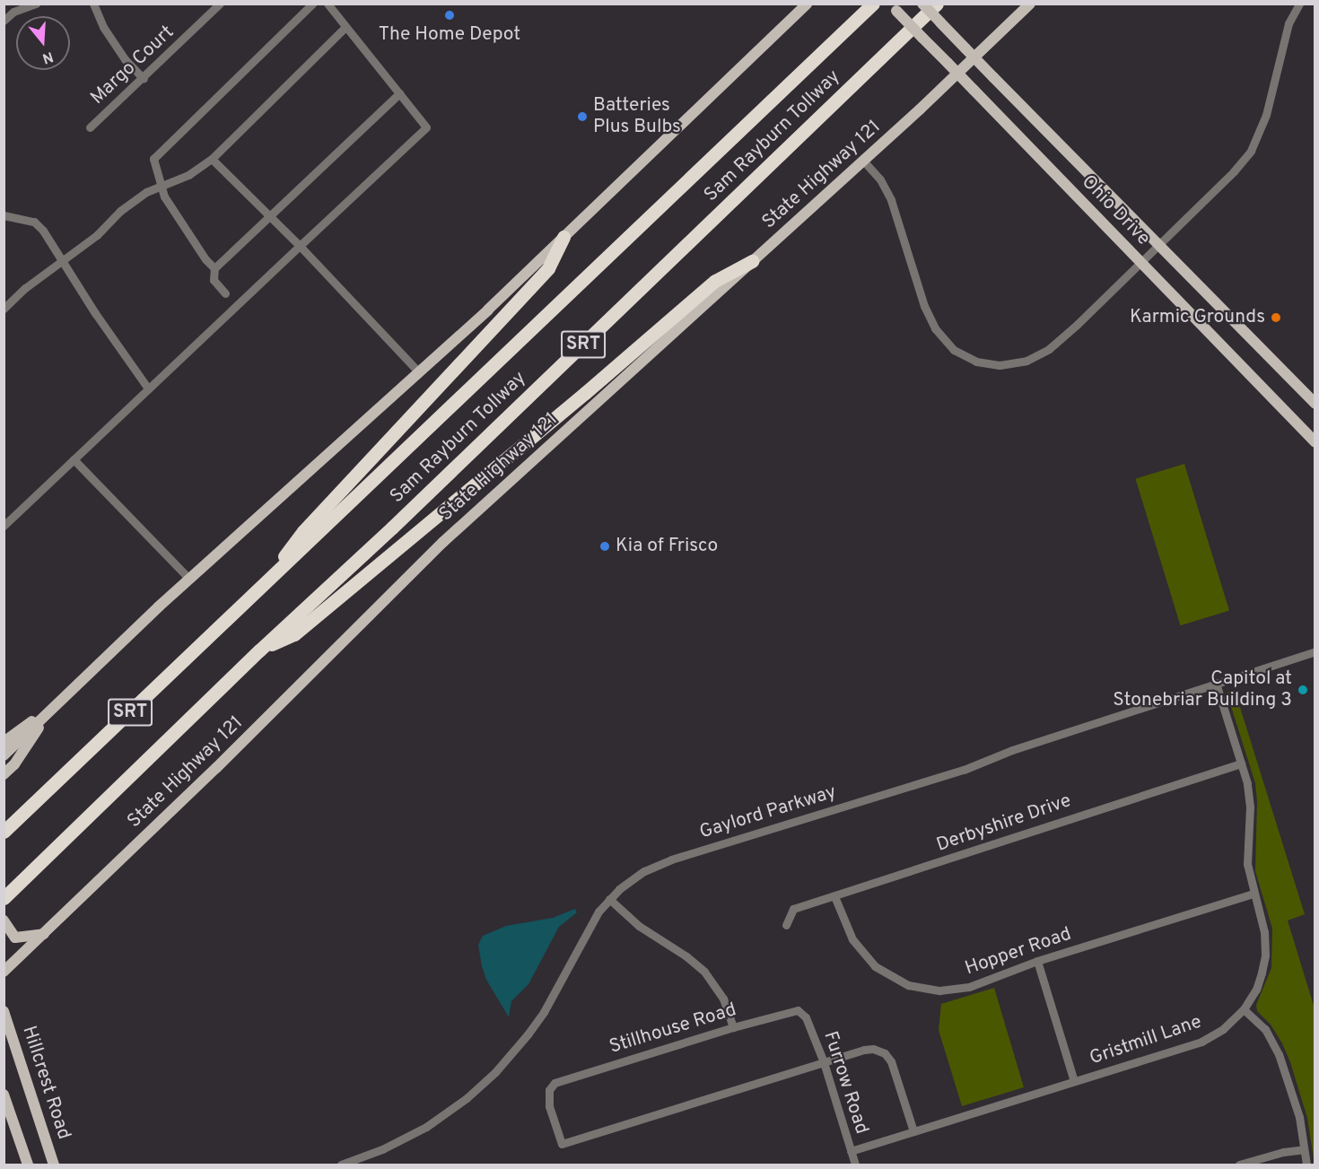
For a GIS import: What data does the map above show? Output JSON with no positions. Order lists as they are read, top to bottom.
{
  "streets": {
    "highway": ["Sam Rayburn Tollway", "SRT"],
    "main road": ["State Highway 121", "Ohio Drive", "Hillcrest Road"],
    "street": [
      "Margo Court",
      "Gaylord Parkway",
      "Derbyshire Drive",
      "Hopper Road",
      "Stillhouse Road",
      "Gristmill Lane",
      "Furrow Road"
    ]
  },
  "crossings": [
    ["Gaylord Parkway", "Gristmill Lane"],
    ["Derbyshire Drive", "Hopper Road"],
    ["Derbyshire Drive", "Gristmill Lane"],
    ["Hopper Road", "Gristmill Lane"],
    ["Stillhouse Road", "Furrow Road"],
    ["Gristmill Lane", "Furrow Road"]
  ],
  "places": [
    "The Home Depot",
    "Batteries Plus Bulbs",
    "Karmic Grounds",
    "Kia of Frisco",
    "Capitol at Stonebriar Building 3"
  ],
  "north": "bottom"
}
